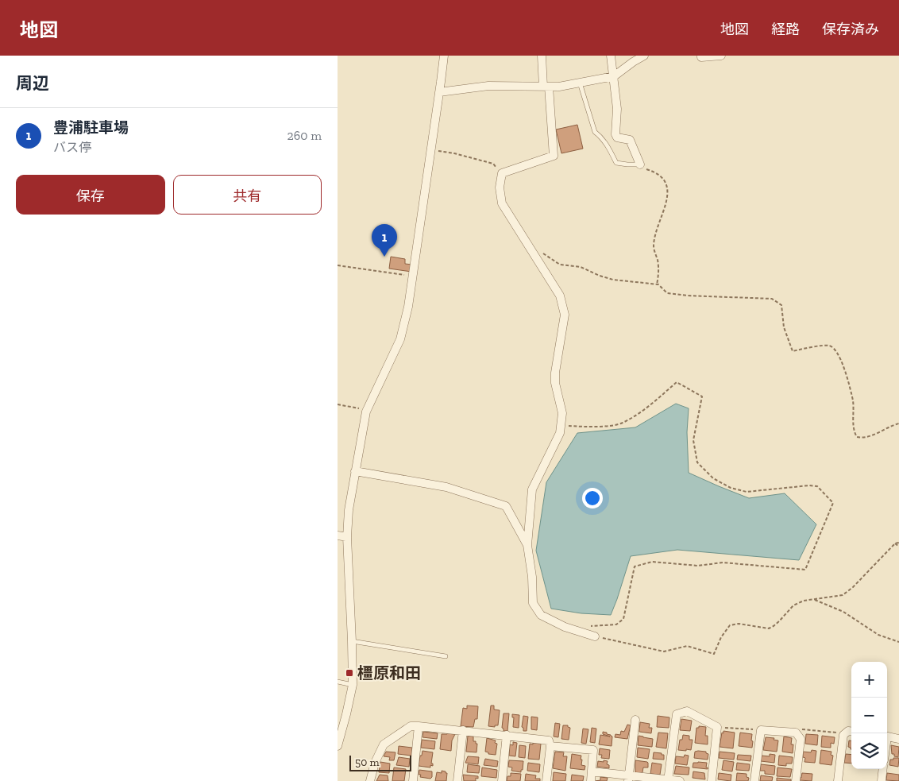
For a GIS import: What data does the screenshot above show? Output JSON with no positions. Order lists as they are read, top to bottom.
{
  "places": {
    "transit": ["橿原和田"]
  },
  "scale_bar": "50 m",
  "page": {
    "header": "地図",
    "nav": ["地図", "経路", "保存済み"],
    "heading": "周辺",
    "list": [
      {
        "mark": "1",
        "name": "豊浦駐車場",
        "note": "バス停",
        "value": "260 m"
      }
    ],
    "buttons": ["保存", "共有"],
    "pins": "1",
    "map_buttons": ["+", "−"],
    "scale": "50 m"
  }
}
